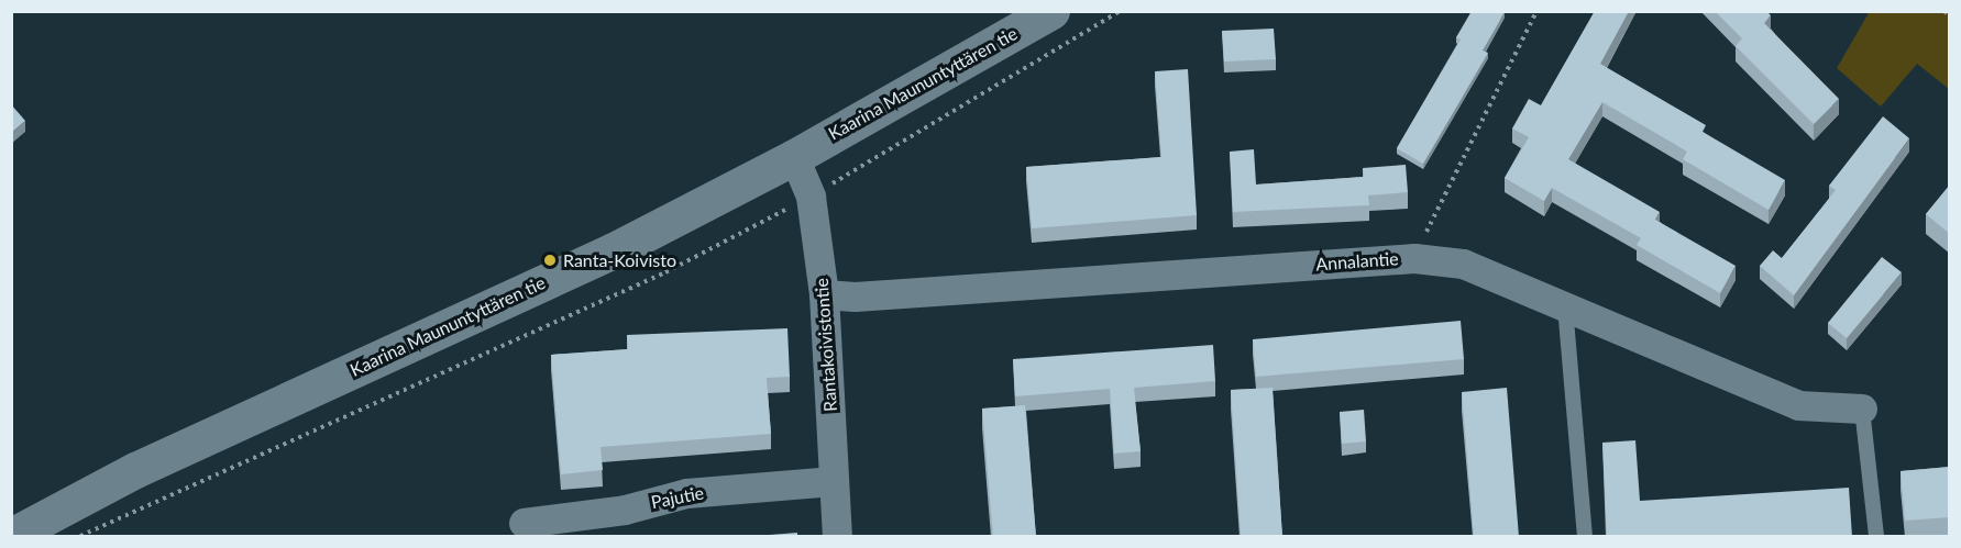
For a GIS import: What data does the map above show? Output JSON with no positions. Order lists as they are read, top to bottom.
{
  "streets": {
    "main road": ["Kaarina Maununtyttären tie"],
    "street": ["Annalantie", "Rantakoivistontie", "Pajutie"]
  },
  "crossings": [
    ["Kaarina Maununtyttären tie", "Rantakoivistontie"],
    ["Annalantie", "Rantakoivistontie"],
    ["Rantakoivistontie", "Pajutie"]
  ],
  "places": ["Ranta-Koivisto"]
}
